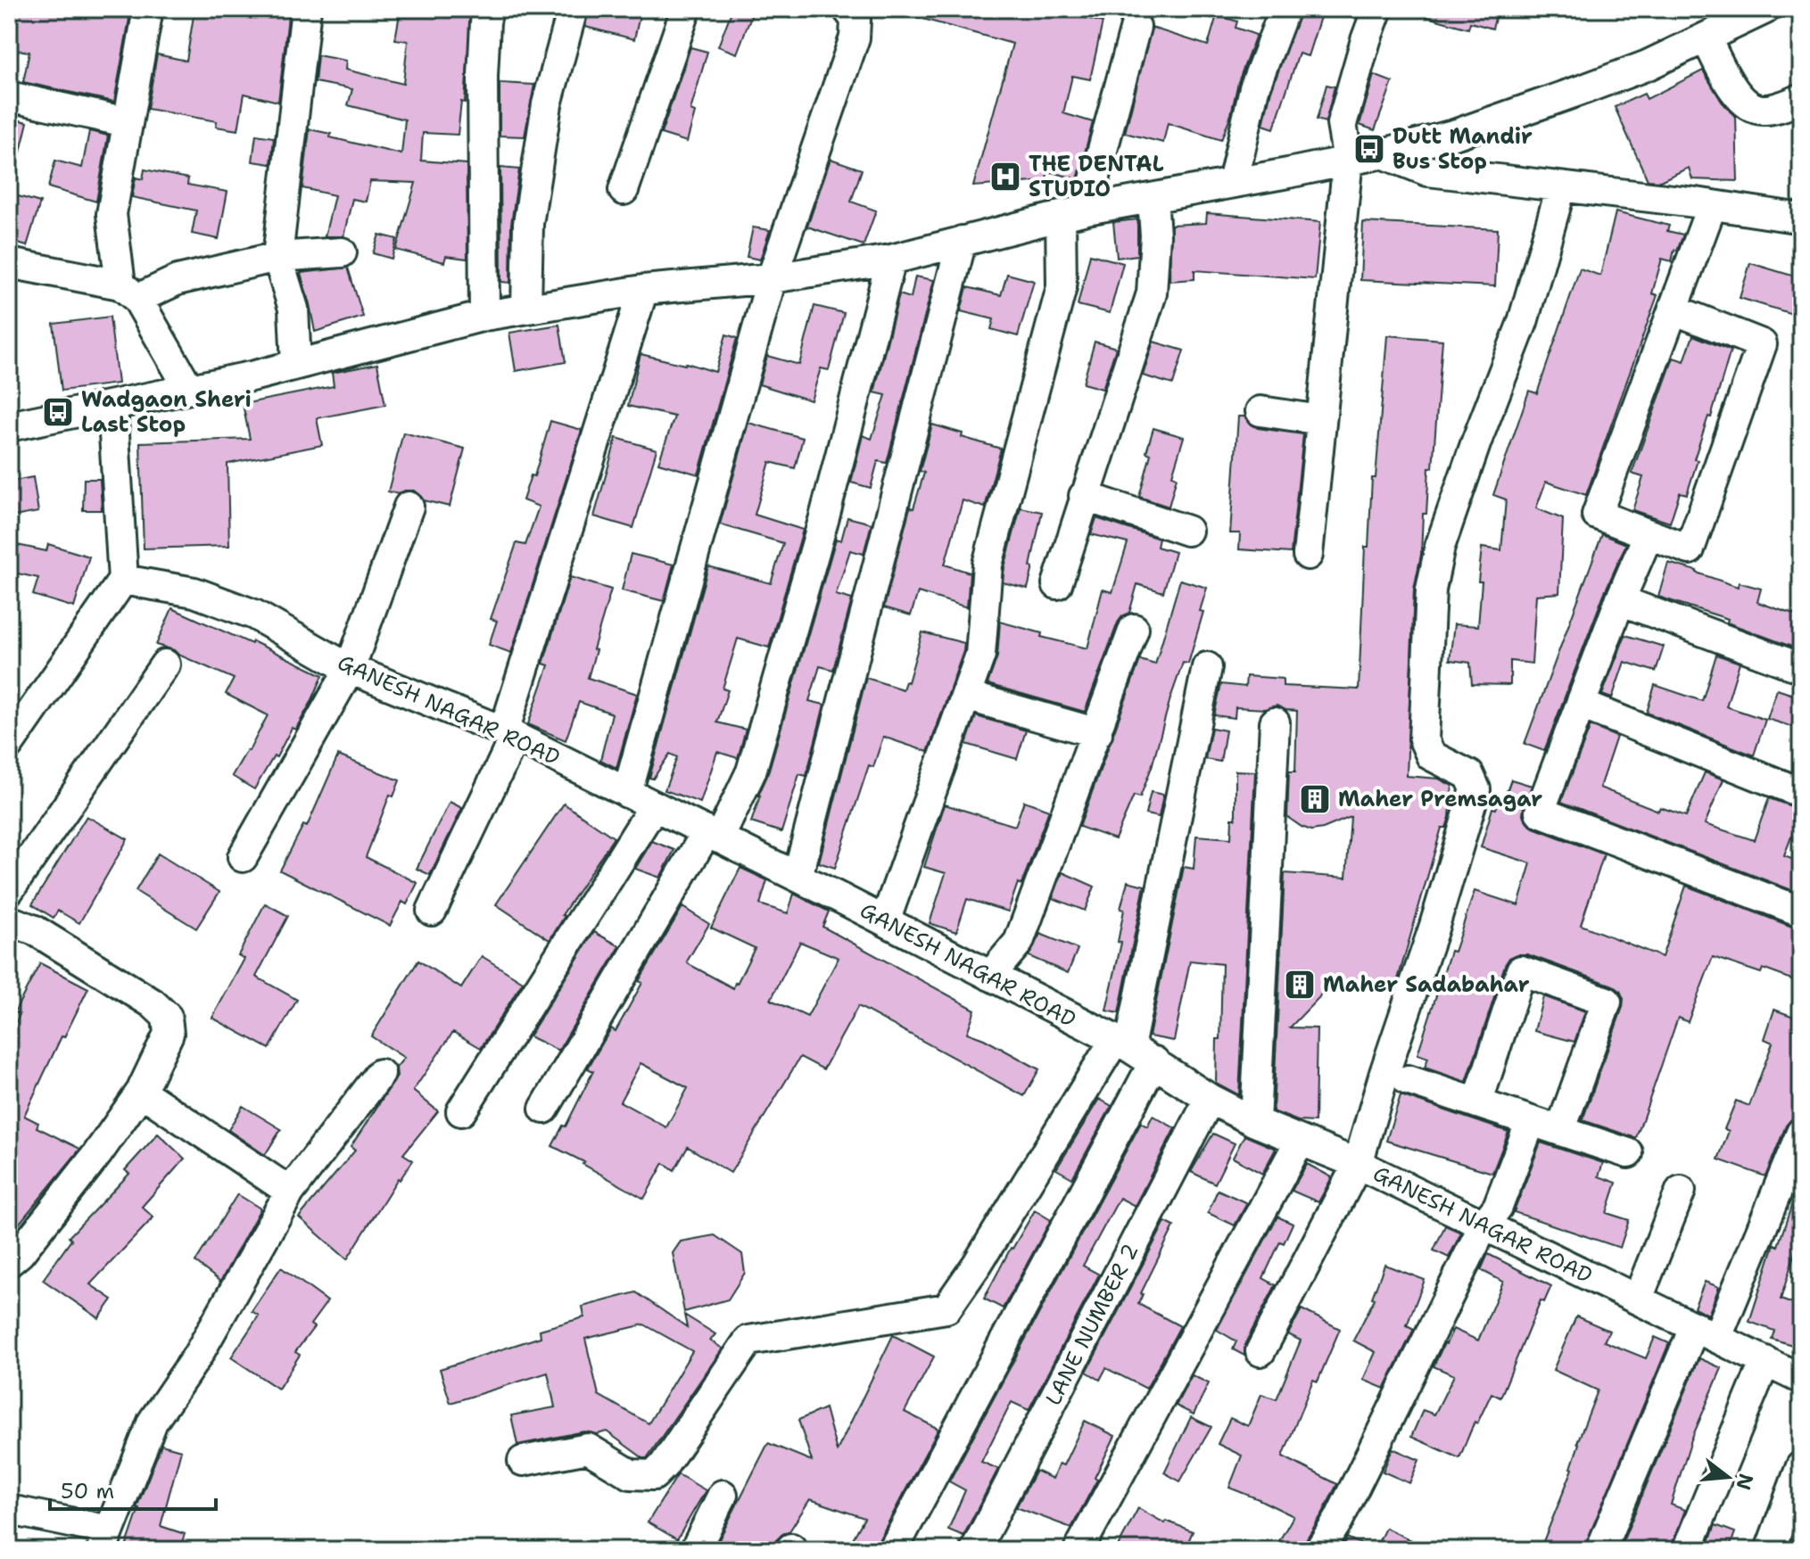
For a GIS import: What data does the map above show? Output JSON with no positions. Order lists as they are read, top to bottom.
{
  "streets": {
    "street": ["GANESH NAGAR ROAD", "LANE NUMBER 2"]
  },
  "crossings": [
    ["GANESH NAGAR ROAD", "LANE NUMBER 2"]
  ],
  "places": {
    "bus stop": ["Dutt Mandir Bus Stop", "Wadgaon Sheri Last Stop"],
    "hospital": ["THE DENTAL STUDIO"],
    "building": ["Maher Premsagar", "Maher Sadabahar"]
  },
  "scale_bar": "50 m",
  "north": "right"
}
